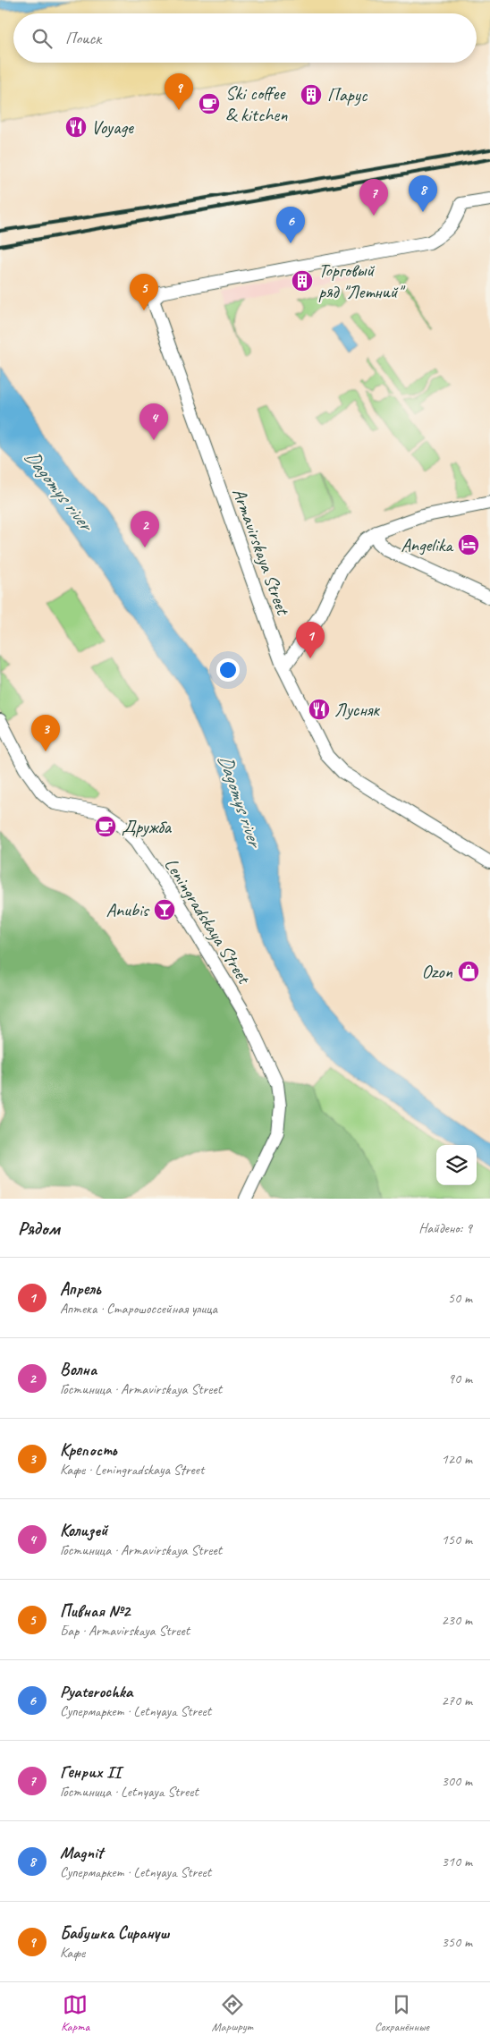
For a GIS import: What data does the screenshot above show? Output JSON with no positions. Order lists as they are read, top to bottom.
{
  "streets": {
    "street": ["Armavirskaya Street", "Leningradskaya Street"]
  },
  "water": ["Dagomys river"],
  "places": {
    "building": ["Парус", "Торговый ряд \"Летний\""],
    "cafe": ["Ski coffee & kitchen", "Дружба"],
    "restaurant": ["Voyage", "Лусняк"],
    "hotel": ["Angelika"],
    "bar": ["Anubis"],
    "shop": ["Ozon"]
  },
  "page": {
    "search": "Поиск",
    "pins": [
      "9",
      "8",
      "7",
      "6",
      "5",
      "4",
      "2",
      "1",
      "3"
    ],
    "heading": ["Рядом", "Найдено: 9"],
    "list": [
      {
        "mark": "1",
        "name": "Апрель",
        "note": "Аптека · Старошоссейная улица",
        "value": "50 m"
      },
      {
        "mark": "2",
        "name": "Волна",
        "note": "Гостиница · Armavirskaya Street",
        "value": "90 m"
      },
      {
        "mark": "3",
        "name": "Крепость",
        "note": "Кафе · Leningradskaya Street",
        "value": "120 m"
      },
      {
        "mark": "4",
        "name": "Колизей",
        "note": "Гостиница · Armavirskaya Street",
        "value": "150 m"
      },
      {
        "mark": "5",
        "name": "Пивная №2",
        "note": "Бар · Armavirskaya Street",
        "value": "230 m"
      },
      {
        "mark": "6",
        "name": "Pyaterochka",
        "note": "Супермаркет · Letnyaya Street",
        "value": "270 m"
      },
      {
        "mark": "7",
        "name": "Генрих II",
        "note": "Гостиница · Letnyaya Street",
        "value": "300 m"
      },
      {
        "mark": "8",
        "name": "Magnit",
        "note": "Супермаркет · Letnyaya Street",
        "value": "310 m"
      },
      {
        "mark": "9",
        "name": "Бабушка Сирануш",
        "note": "Кафе",
        "value": "350 m"
      }
    ],
    "nav": ["Карта", "Маршрут", "Сохранённые"]
  }
}
